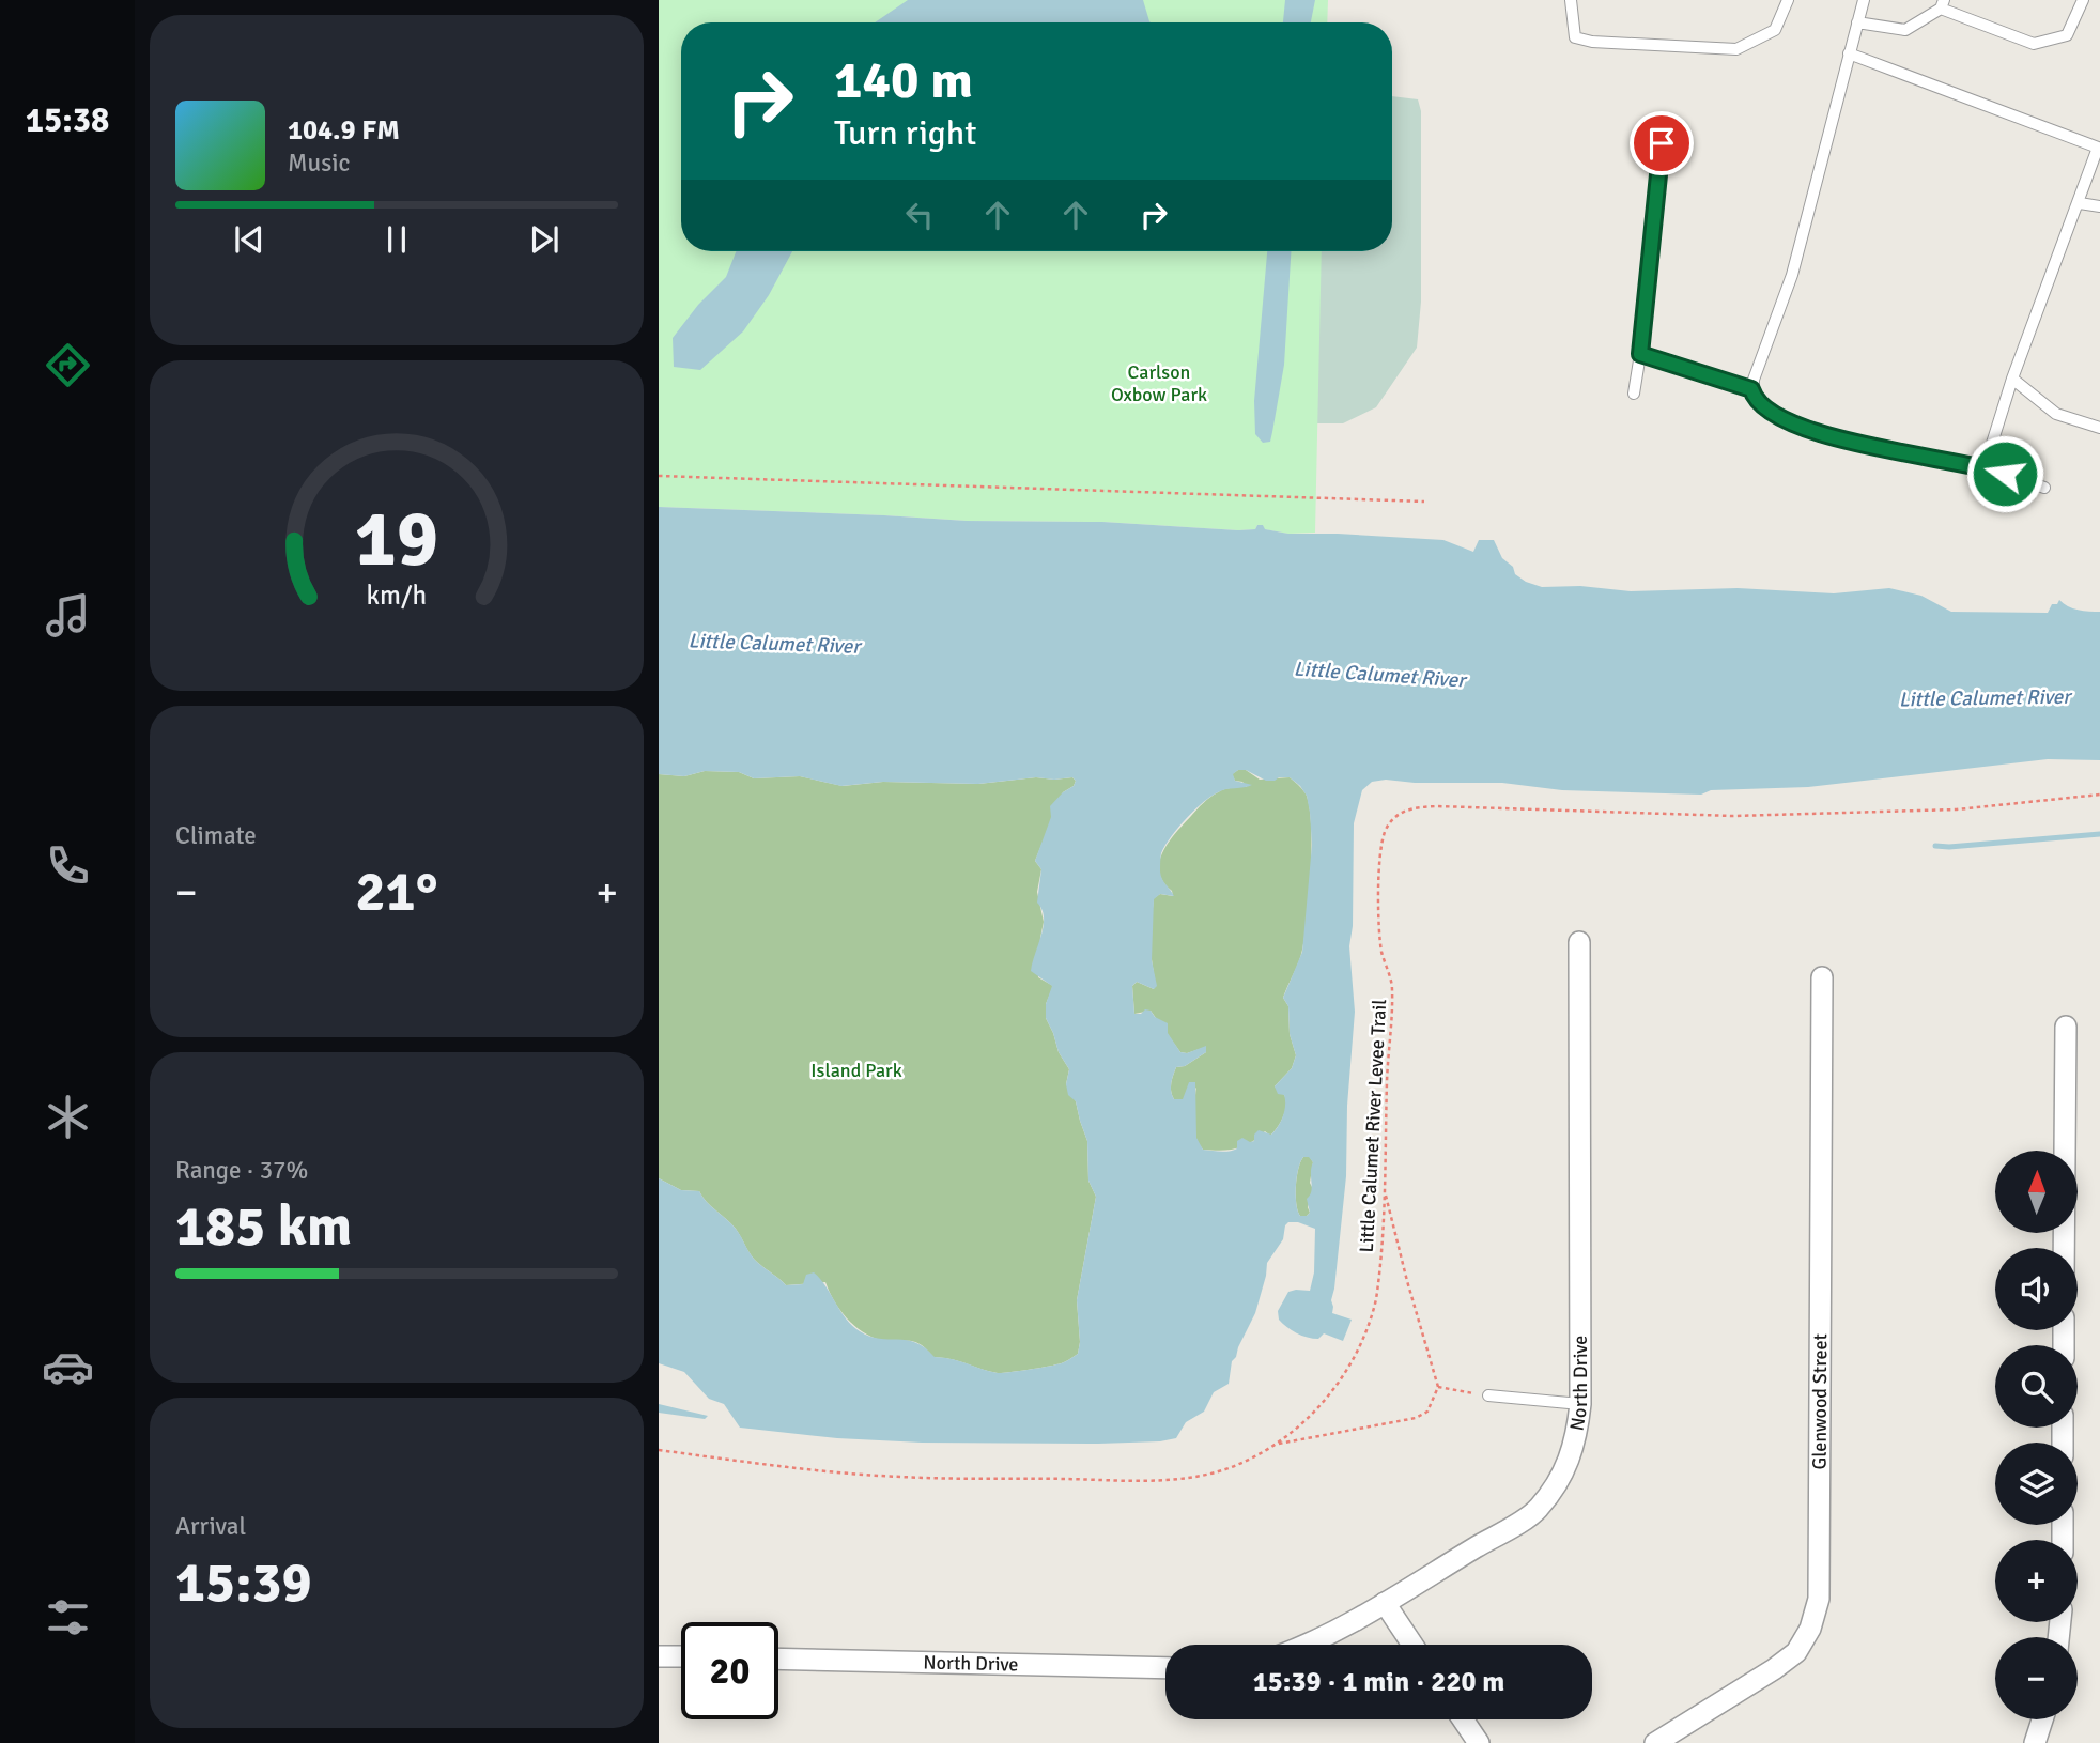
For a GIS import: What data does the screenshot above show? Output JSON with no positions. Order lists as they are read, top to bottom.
{
  "streets": {
    "street": ["North Drive", "Glenwood Street"],
    "path": ["Little Calumet River Levee Trail"]
  },
  "water": ["Little Calumet River"],
  "parks": ["Carlson Oxbow Park", "Island Park"],
  "north": "top",
  "page": {
    "tabs": "15:38",
    "turn": ["140 m", "Turn right"],
    "song": ["104.9 FM", "Music"],
    "tile": [
      "Climate",
      ["Range · 37%", "185 km"],
      ["Arrival", "15:39"]
    ],
    "heat": ["−", "21°", "+"],
    "map_buttons": ["+", "−"],
    "limit": "20",
    "trip": "15:39 · 1 min · 220 m",
    "gauge": ["19", "km/h"]
  }
}
